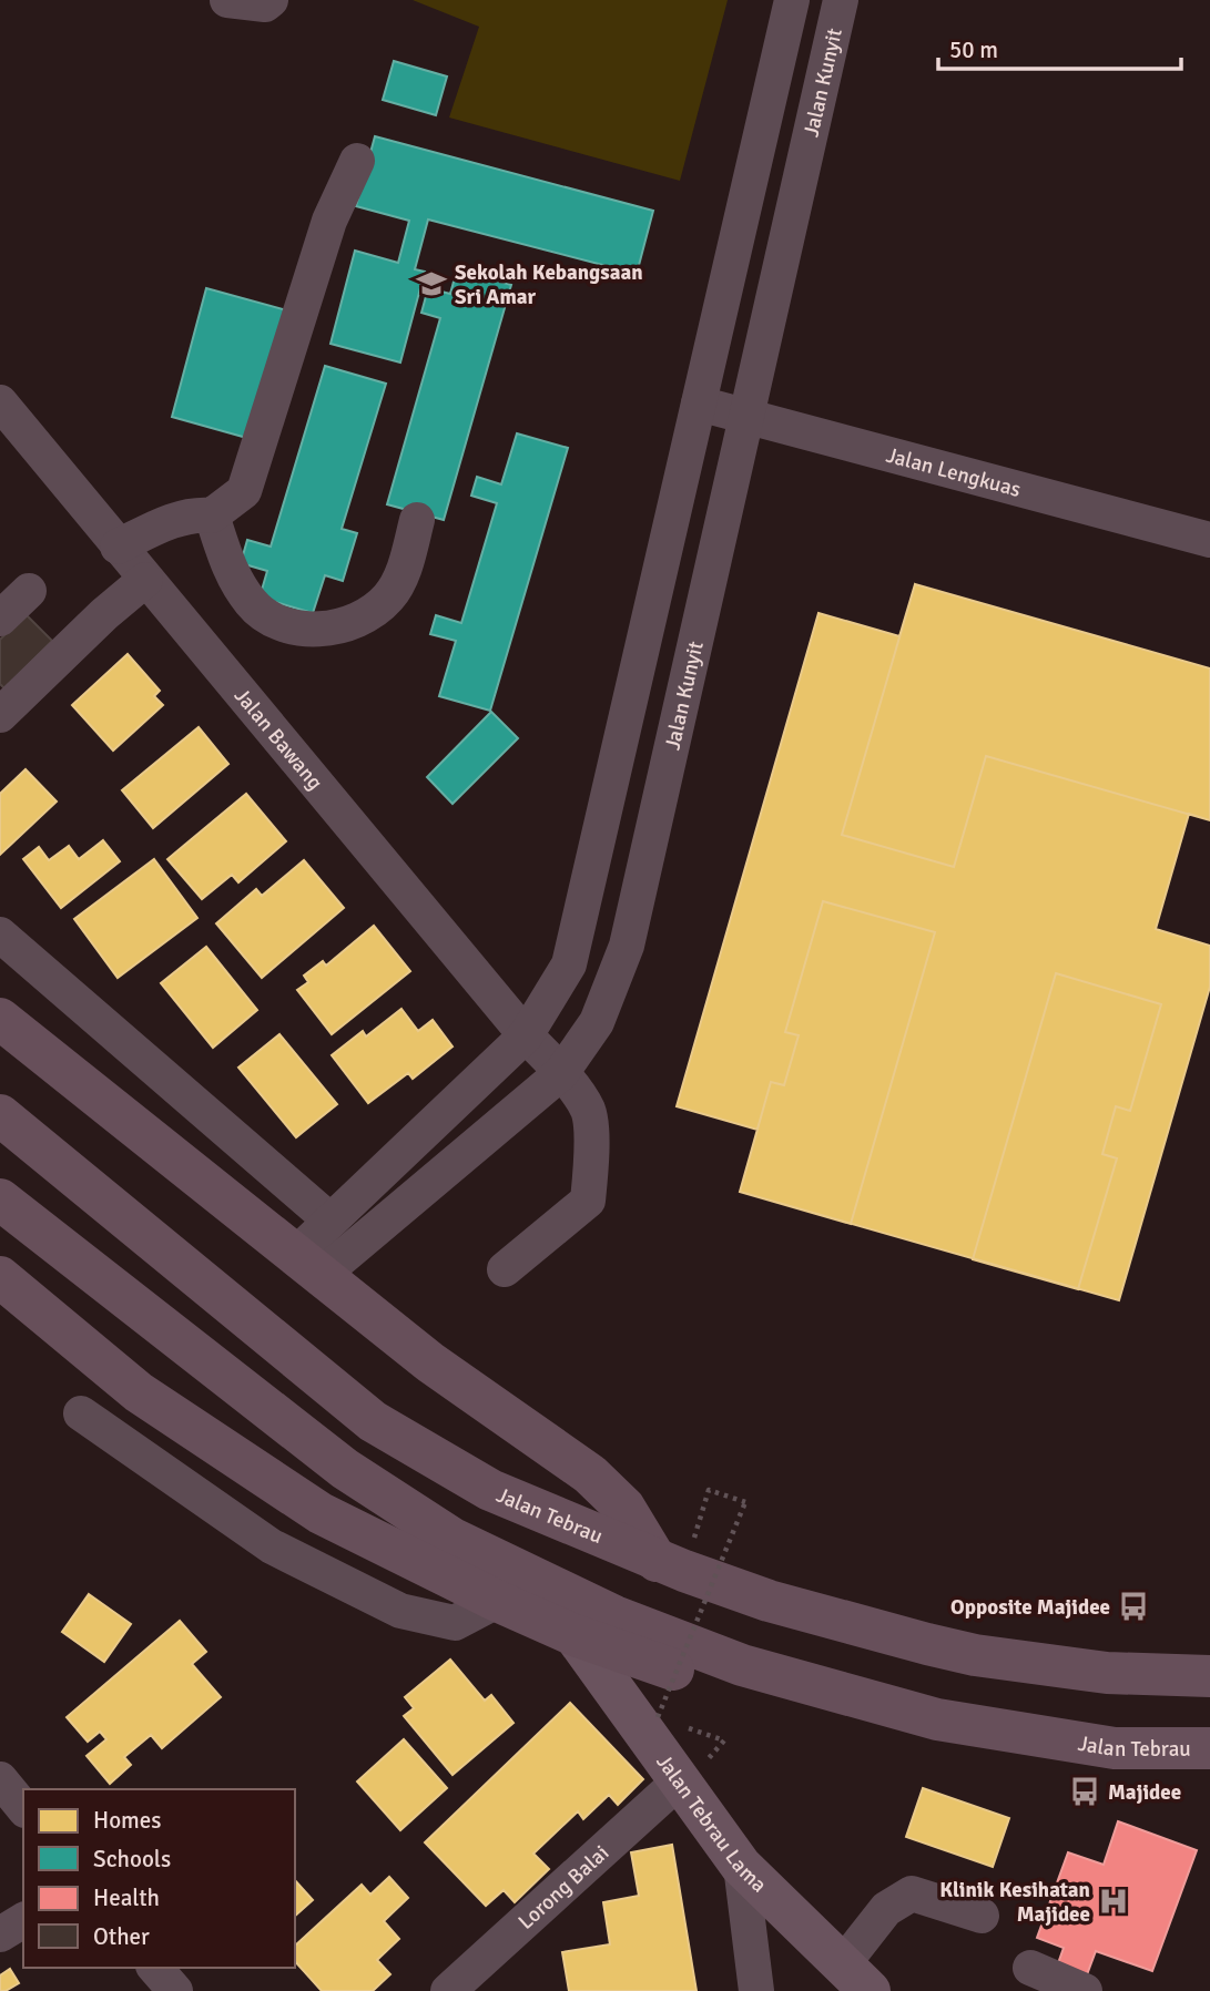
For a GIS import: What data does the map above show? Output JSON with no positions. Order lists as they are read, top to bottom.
{
  "streets": {
    "highway": ["Jalan Tebrau"],
    "main road": ["Jalan Tebrau Lama"],
    "street": [
      "Jalan Kunyit",
      "Jalan Lengkuas",
      "Jalan Bawang",
      "Lorong Balai"
    ]
  },
  "crossings": [
    ["Jalan Kunyit", "Jalan Lengkuas"],
    ["Jalan Kunyit", "Jalan Bawang"],
    ["Jalan Tebrau", "Jalan Tebrau Lama"],
    ["Jalan Tebrau Lama", "Lorong Balai"]
  ],
  "places": {
    "school or university": ["Sekolah Kebangsaan Sri Amar"],
    "bus stop": ["Opposite Majidee", "Majidee"],
    "hospital": ["Klinik Kesihatan Majidee"]
  },
  "legend": [
    "Homes",
    "Schools",
    "Health",
    "Other"
  ],
  "scale_bar": "50 m"
}
